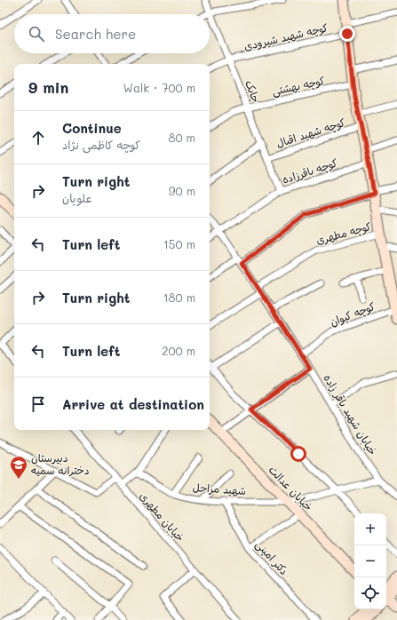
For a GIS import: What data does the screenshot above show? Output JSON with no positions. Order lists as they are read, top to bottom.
{
  "streets": {
    "street": [
      "کوچه شهید شیرودی",
      "کوچه بهشتی",
      "چابک",
      "کوچه شهید اقبال",
      "کوچه باقرزاده",
      "کوچه مطهری",
      "کوچه کیوان",
      "خیابان شهید باقر زاده",
      "خیابان عدالت",
      "شهید مراحل",
      "خیابان مطهری",
      "دکتر امینی"
    ]
  },
  "crossings": [
    ["کوچه شهید شیرودی", "چابک"],
    ["کوچه بهشتی", "چابک"],
    ["چابک", "کوچه شهید اقبال"],
    ["چابک", "کوچه باقرزاده"],
    ["کوچه باقرزاده", "خیابان شهید باقر زاده"],
    ["کوچه مطهری", "خیابان شهید باقر زاده"],
    ["کوچه کیوان", "خیابان شهید باقر زاده"],
    ["خیابان شهید باقر زاده", "شهید مراحل"],
    ["خیابان عدالت", "شهید مراحل"],
    ["شهید مراحل", "دکتر امینی"]
  ],
  "places": {
    "school or university": ["دبیرستان دخترانه سمیه"]
  },
  "page": {
    "search": "Search here",
    "heading": ["9 min", "Walk · 700 m"],
    "list": [
      ["Continue", "کوچه کاظمی نژاد", "80 m"],
      ["Turn right", "علویان", "90 m"],
      ["Turn left", "150 m"],
      ["Turn right", "180 m"],
      ["Turn left", "200 m"],
      "Arrive at destination"
    ],
    "map_buttons": ["+", "−"]
  }
}
